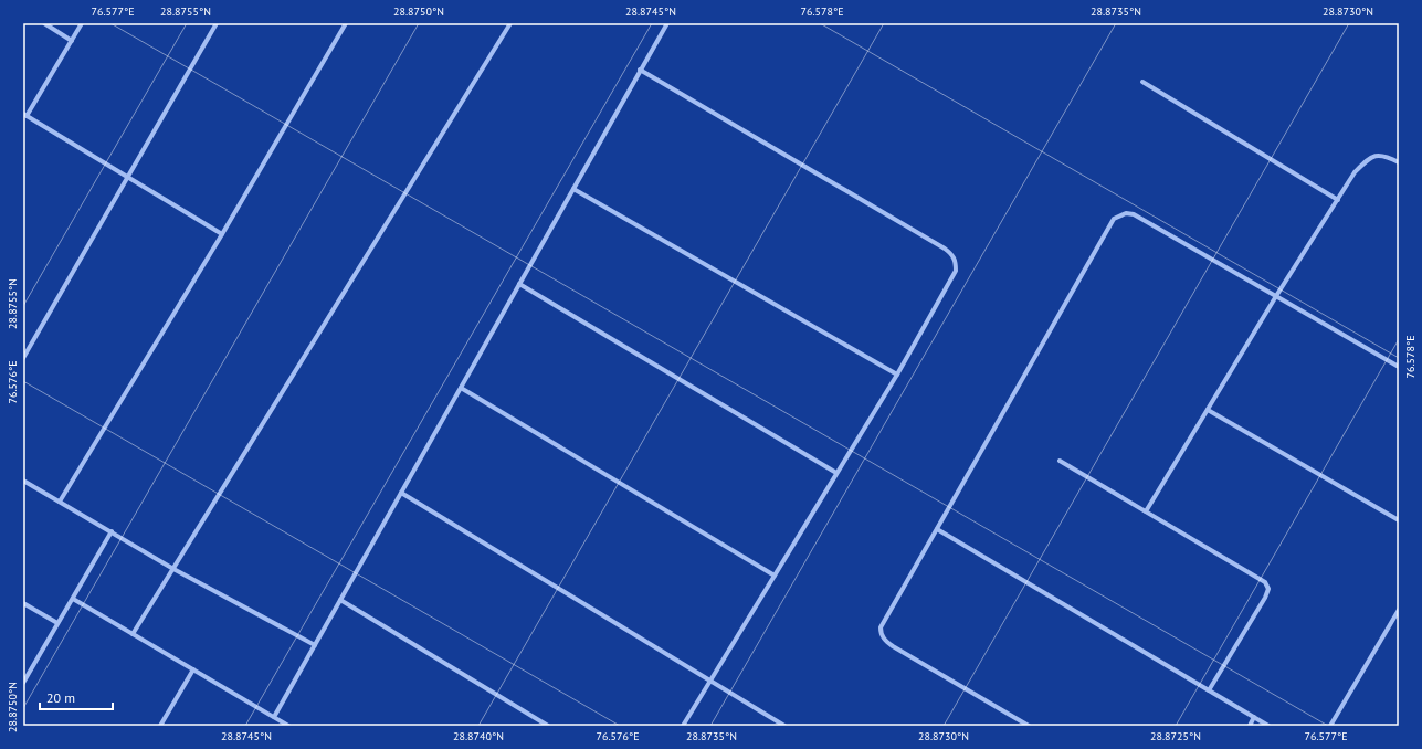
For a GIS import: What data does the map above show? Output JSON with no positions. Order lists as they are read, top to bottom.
{
  "scale_bar": "20 m",
  "coordinates": [
    "76.577°E",
    "28.8755°N",
    "28.8750°N",
    "28.8745°N",
    "76.578°E",
    "28.8735°N",
    "28.8730°N",
    "76.576°E",
    "28.8740°N",
    "28.8725°N"
  ]
}
